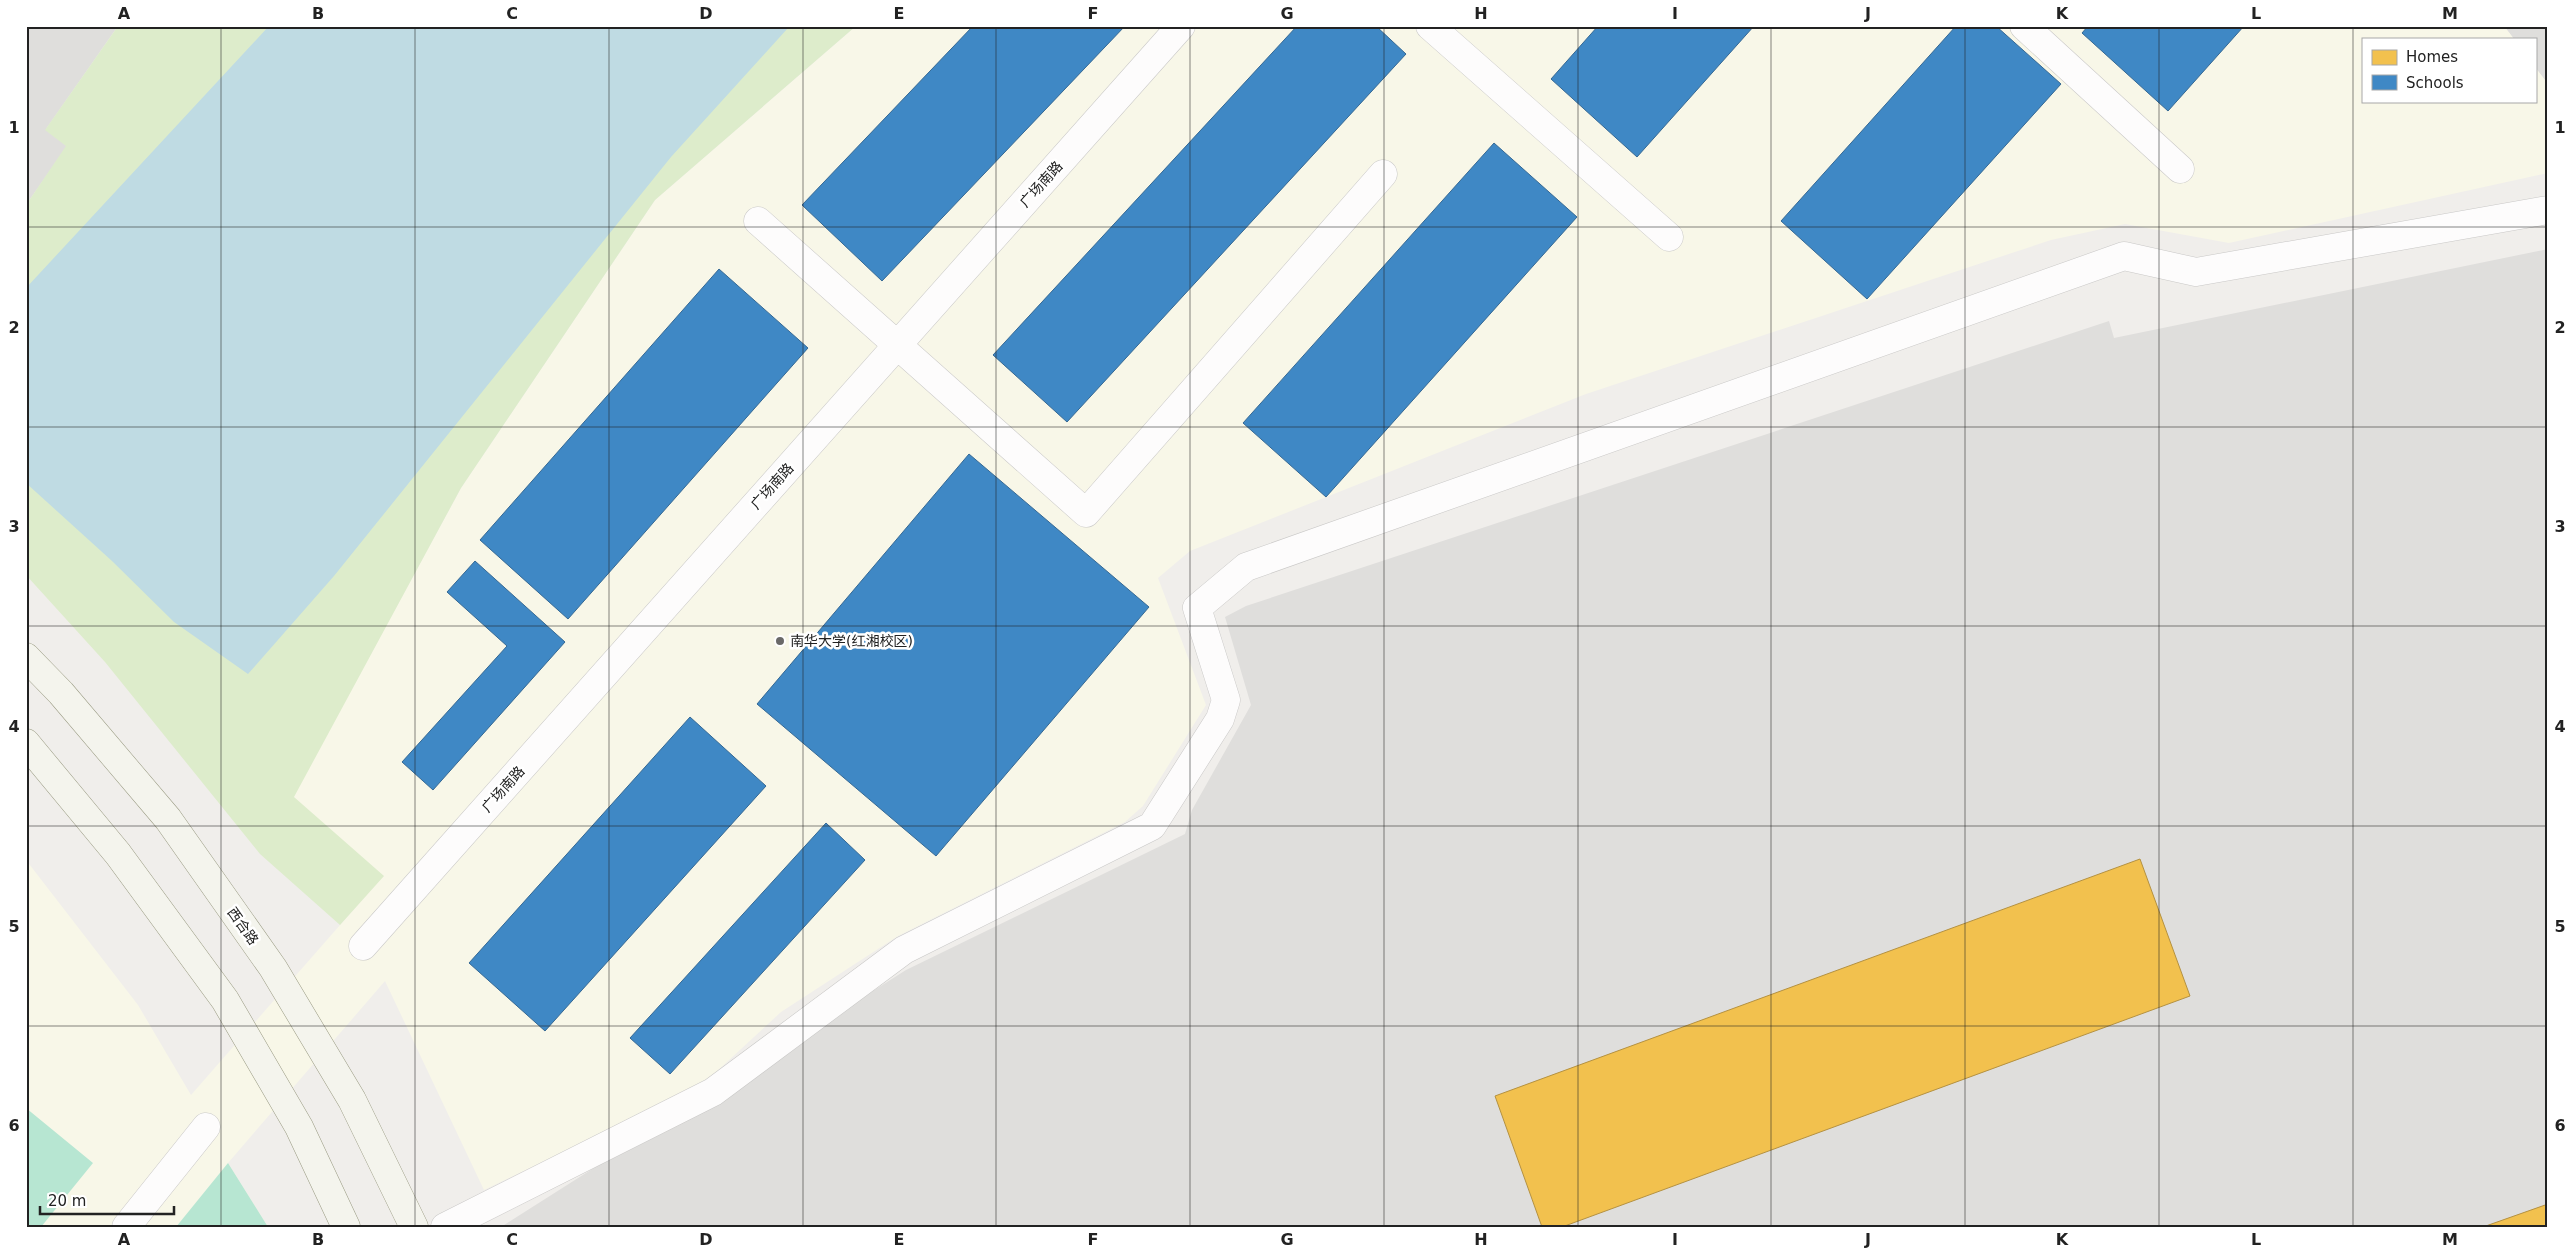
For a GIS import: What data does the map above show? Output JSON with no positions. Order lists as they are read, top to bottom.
{
  "streets": {
    "main road": ["西合路"],
    "street": ["广场南路"]
  },
  "places": ["南华大学(红湘校区)"],
  "legend": ["Homes", "Schools"],
  "scale_bar": "20 m",
  "grid": {
    "columns": [
      "A",
      "B",
      "C",
      "D",
      "E",
      "F",
      "G",
      "H",
      "I",
      "J",
      "K",
      "L",
      "M"
    ],
    "rows": [
      "1",
      "2",
      "3",
      "4",
      "5",
      "6"
    ]
  }
}
